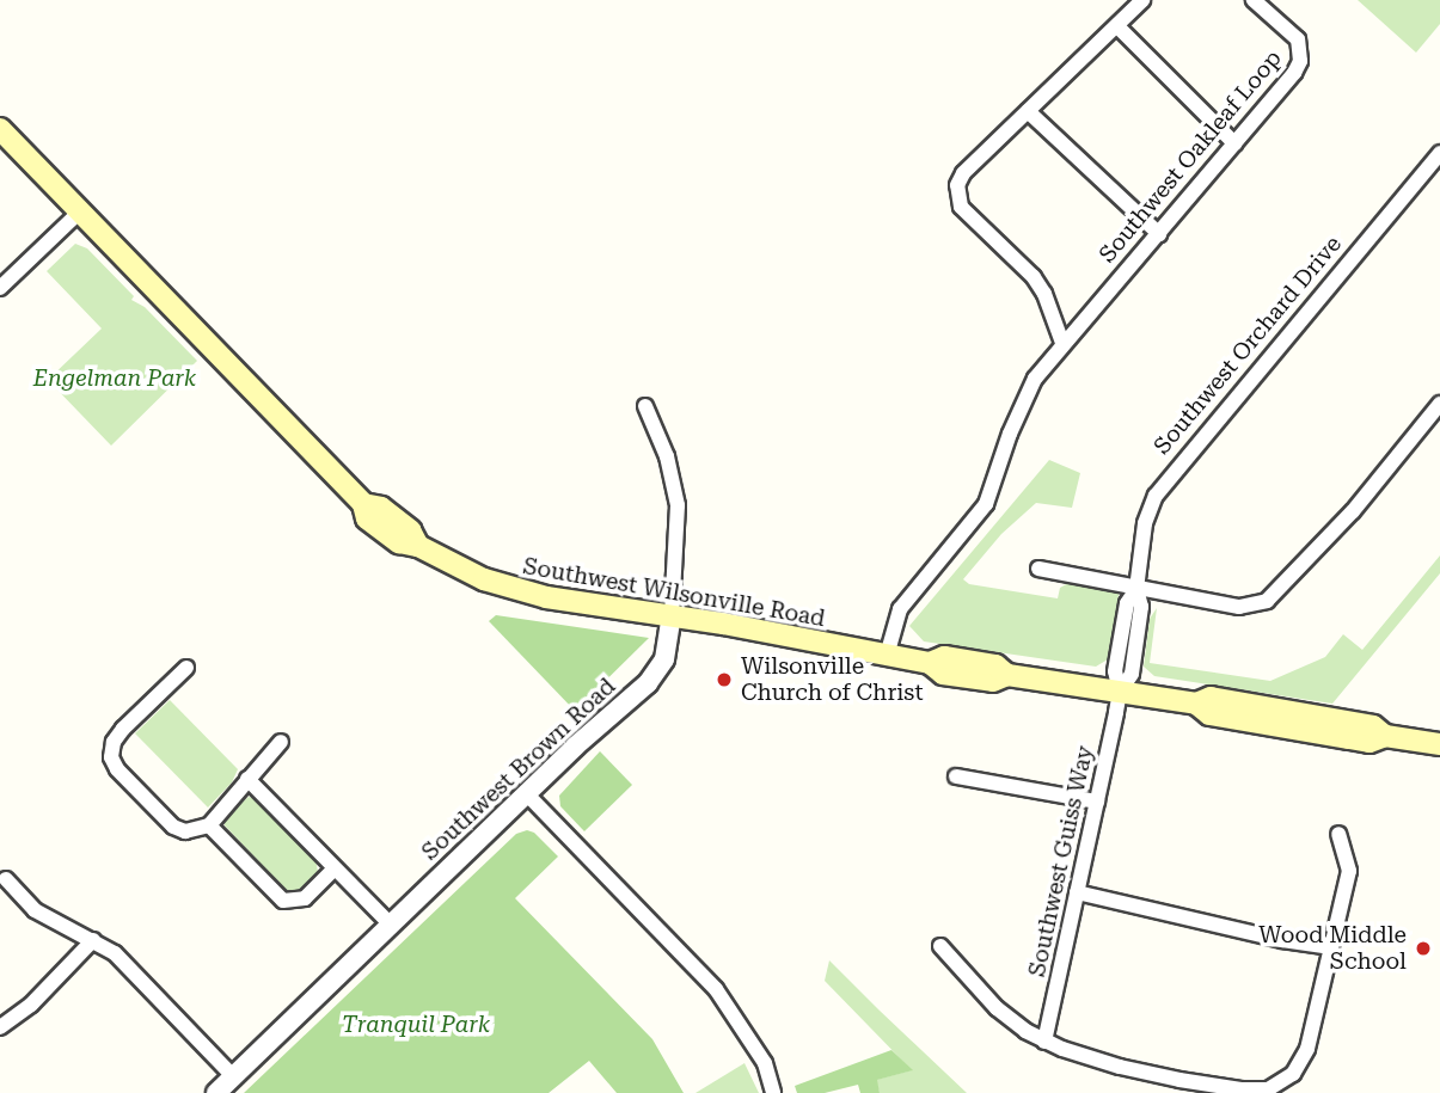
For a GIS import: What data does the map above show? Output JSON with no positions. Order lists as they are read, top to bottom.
{
  "streets": {
    "main road": ["Southwest Wilsonville Road"],
    "street": [
      "Southwest Oakleaf Loop",
      "Southwest Orchard Drive",
      "Southwest Brown Road",
      "Southwest Guiss Way"
    ]
  },
  "crossings": [
    ["Southwest Oakleaf Loop", "Southwest Wilsonville Road"],
    ["Southwest Orchard Drive", "Southwest Wilsonville Road"],
    ["Southwest Orchard Drive", "Southwest Guiss Way"],
    ["Southwest Wilsonville Road", "Southwest Brown Road"],
    ["Southwest Wilsonville Road", "Southwest Guiss Way"]
  ],
  "parks": ["Engelman Park", "Tranquil Park"],
  "places": ["Wilsonville Church of Christ", "Wood Middle School"]
}
